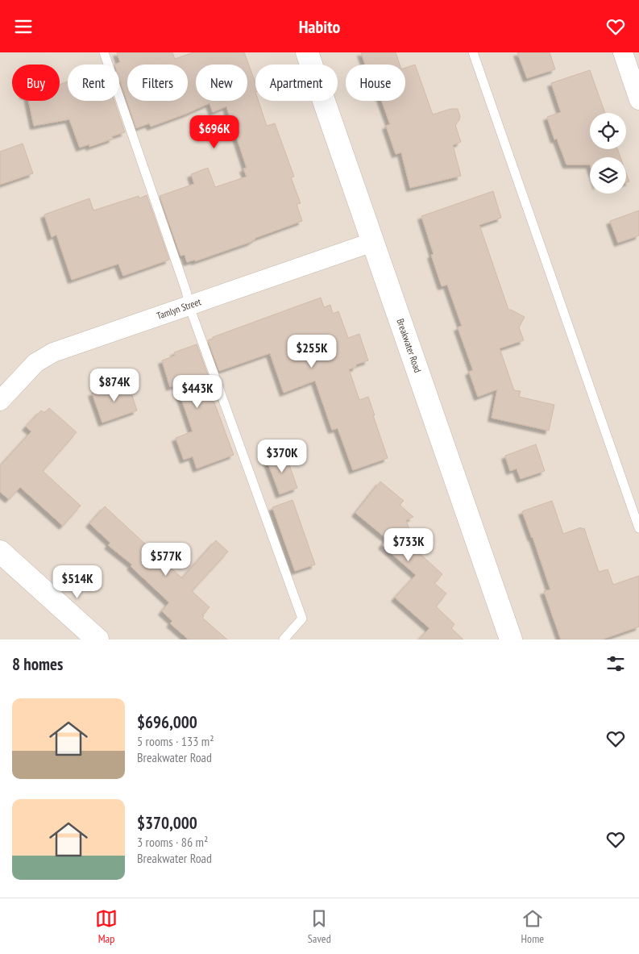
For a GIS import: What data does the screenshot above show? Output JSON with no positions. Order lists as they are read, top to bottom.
{
  "streets": {
    "street": ["Tamlyn Street", "Breakwater Road"]
  },
  "crossings": [
    ["Tamlyn Street", "Breakwater Road"]
  ],
  "page": {
    "header": "Habito",
    "chip": [
      "Buy",
      "Rent",
      "Filters",
      "New",
      "Apartment",
      "House"
    ],
    "price": [
      "$696K",
      "$255K",
      "$874K",
      "$443K",
      "$370K",
      "$733K",
      "$577K",
      "$514K"
    ],
    "heading": "8 homes",
    "list": [
      {
        "name": "$696,000",
        "note": "5 rooms · 133 m² · Breakwater Road"
      },
      {
        "name": "$370,000",
        "note": "3 rooms · 86 m² · Breakwater Road"
      }
    ],
    "tabs": ["Map", "Saved", "Home"]
  }
}
